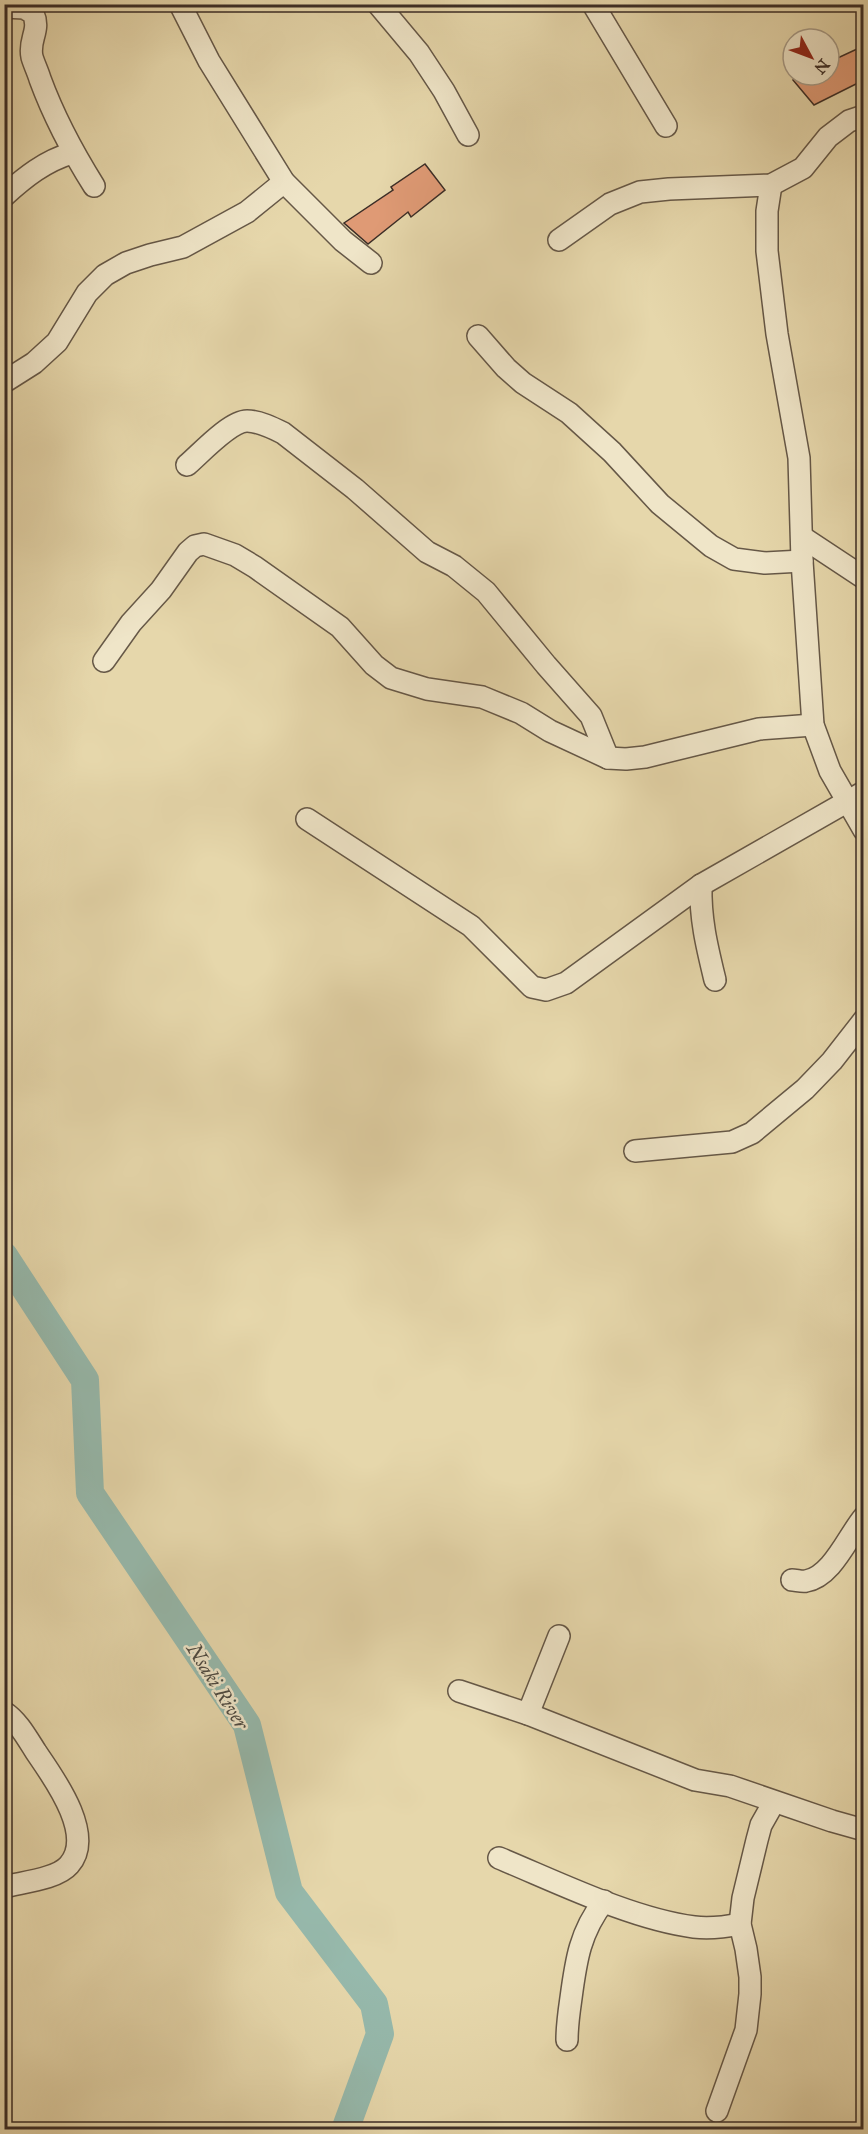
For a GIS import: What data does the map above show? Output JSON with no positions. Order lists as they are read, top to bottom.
{
  "water": ["Nsaki River"],
  "north": "bottom right"
}
